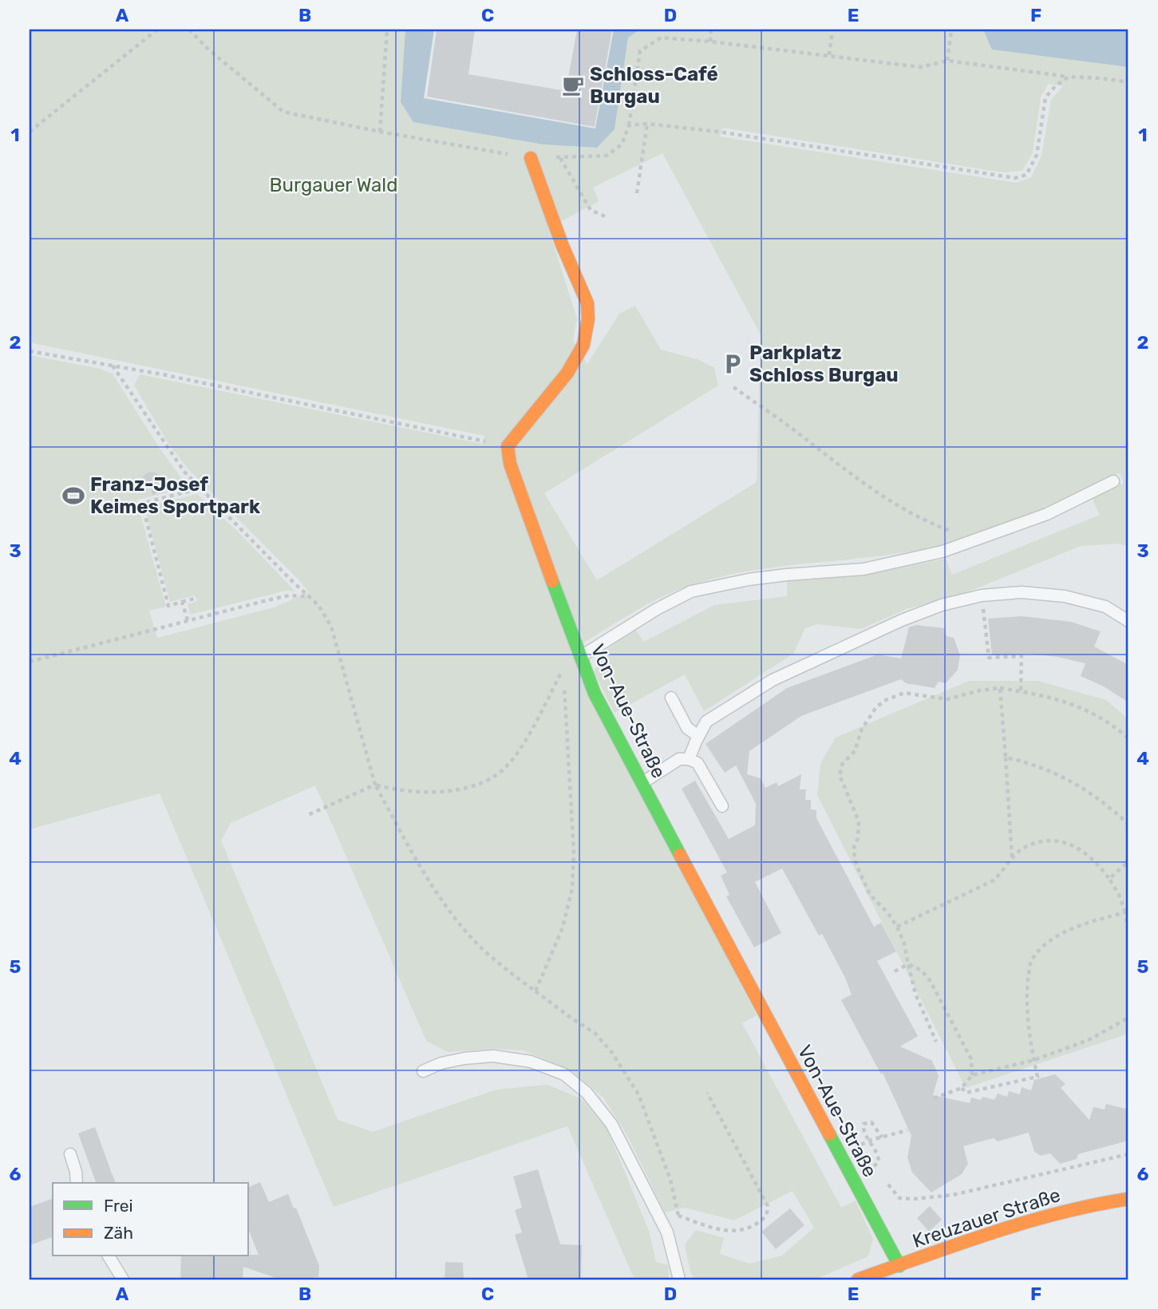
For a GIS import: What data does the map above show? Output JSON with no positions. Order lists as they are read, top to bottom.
{
  "streets": {
    "street": ["Von-Aue-Straße", "Kreuzauer Straße"]
  },
  "crossings": [
    ["Von-Aue-Straße", "Kreuzauer Straße"]
  ],
  "parks": ["Burgauer Wald"],
  "places": {
    "cafe": ["Schloss-Café Burgau"],
    "parking": ["Parkplatz Schloss Burgau"],
    "sports": ["Franz-Josef Keimes Sportpark"]
  },
  "legend": ["Frei", "Zäh"],
  "grid": {
    "columns": [
      "A",
      "B",
      "C",
      "D",
      "E",
      "F"
    ],
    "rows": [
      "1",
      "2",
      "3",
      "4",
      "5",
      "6"
    ]
  }
}
